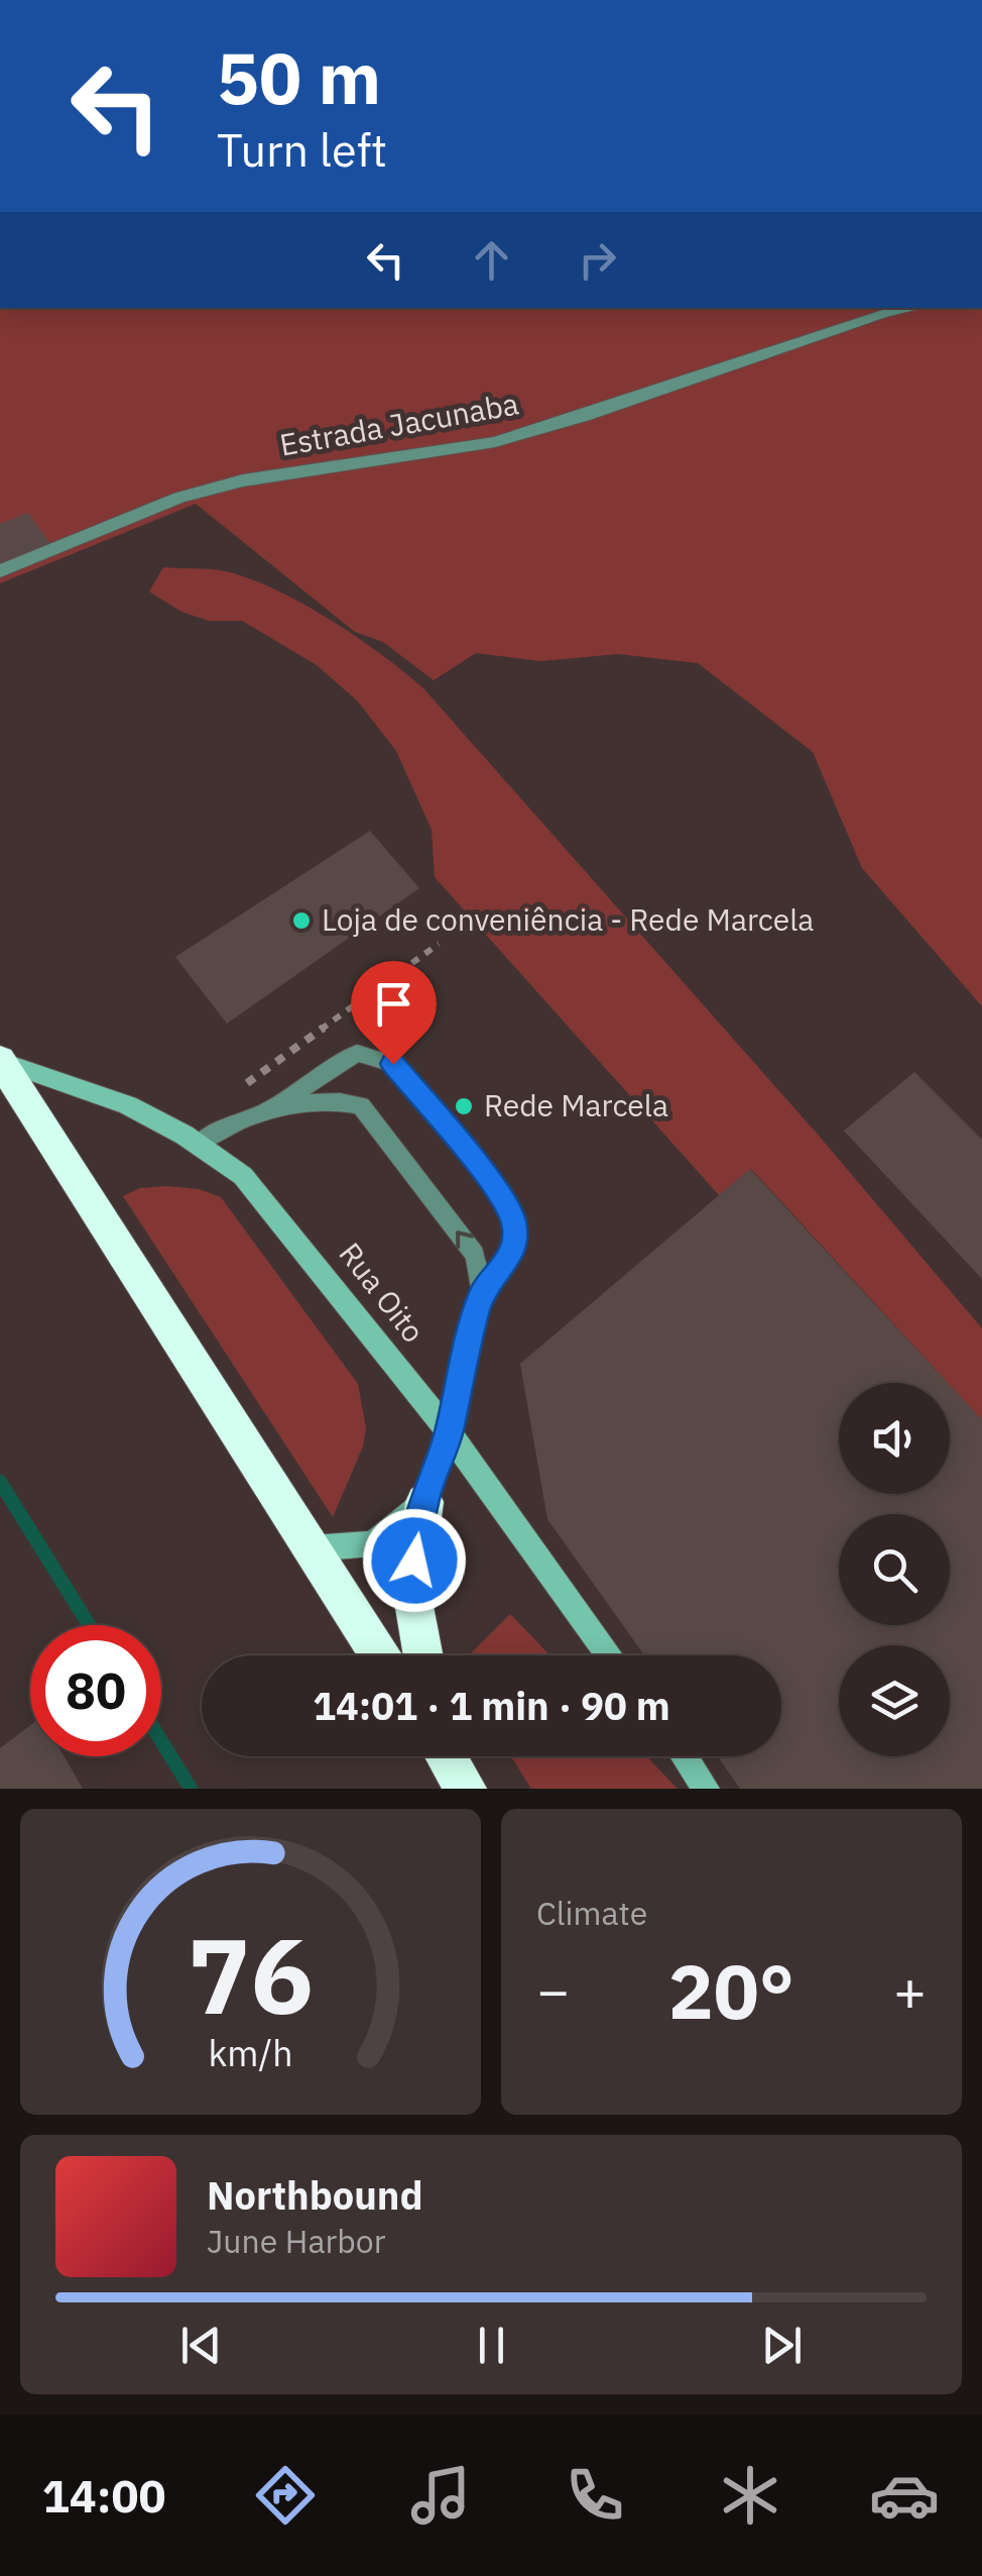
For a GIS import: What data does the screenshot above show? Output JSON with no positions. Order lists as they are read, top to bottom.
{
  "streets": {
    "street": ["Estrada Jacunaba", "Rua Oito"]
  },
  "places": ["Loja de conveniência - Rede Marcela", "Rede Marcela"],
  "page": {
    "turn": ["50 m", "Turn left"],
    "limit": "80",
    "trip": "14:01 · 1 min · 90 m",
    "tile": "Climate",
    "heat": ["−", "20°", "+"],
    "song": ["Northbound", "June Harbor"],
    "tabs": "14:00",
    "gauge": ["76", "km/h"]
  }
}
